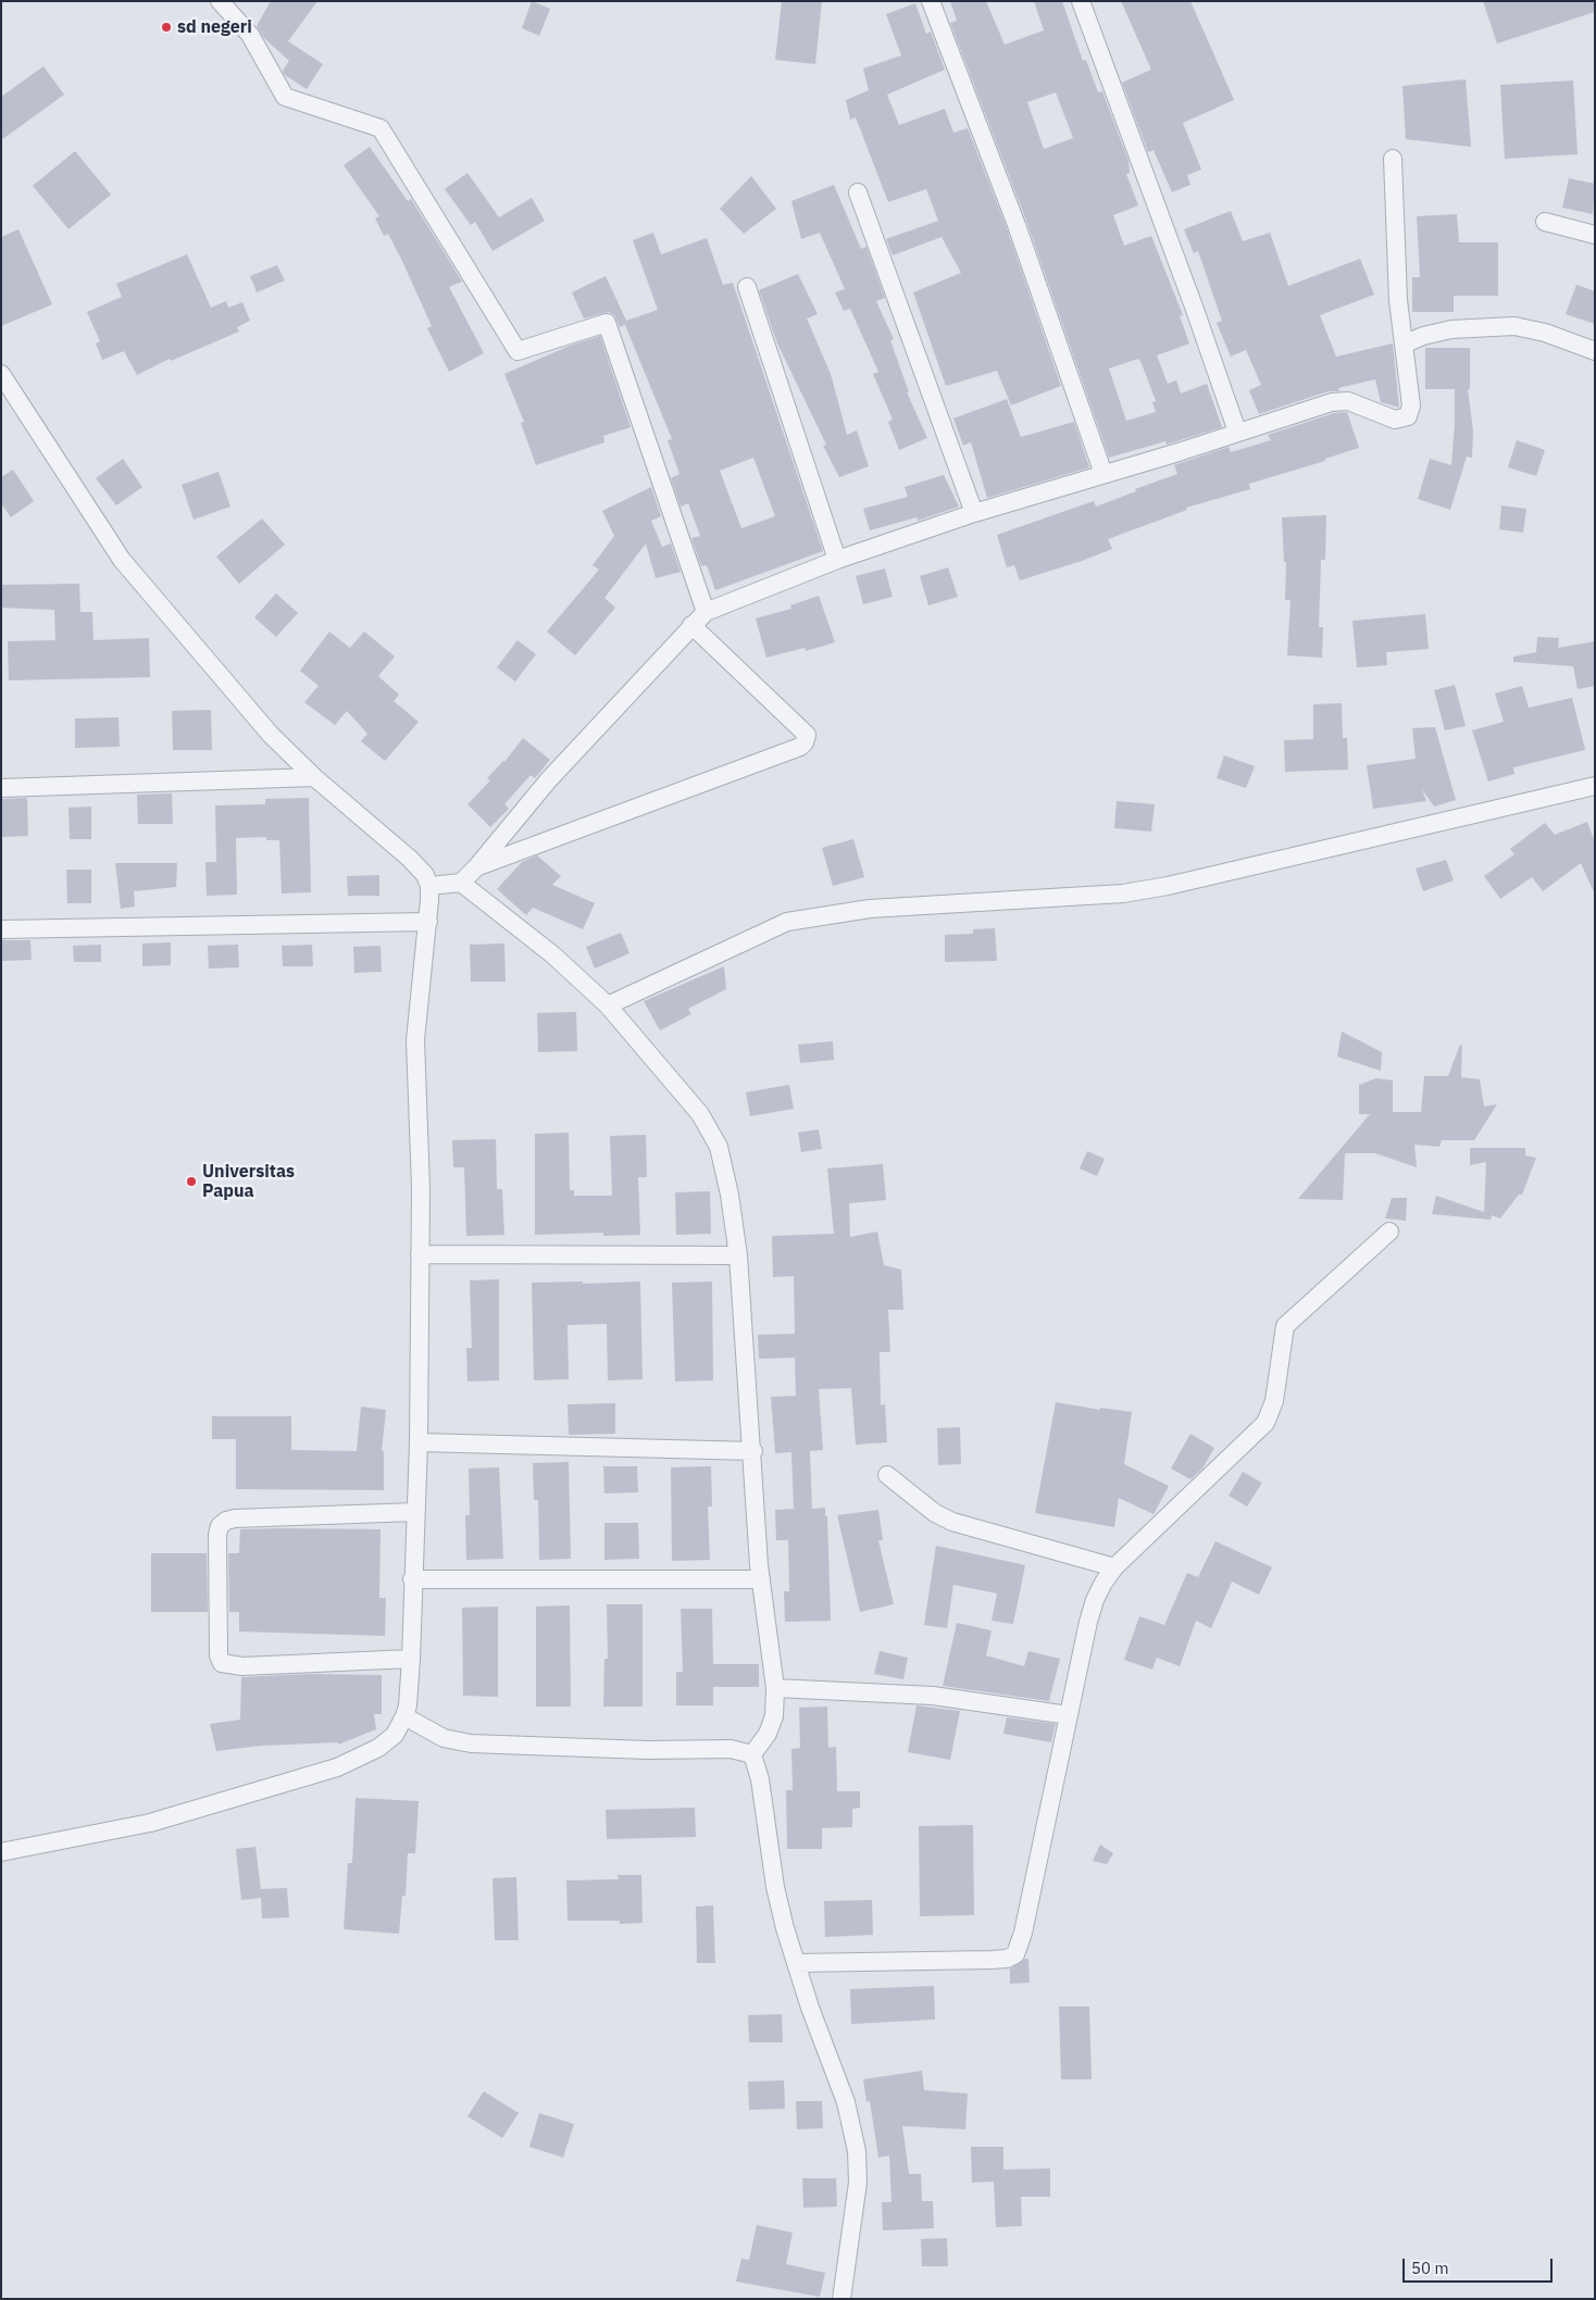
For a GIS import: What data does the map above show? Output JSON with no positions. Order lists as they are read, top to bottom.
{
  "places": ["sd negeri", "Universitas Papua"],
  "scale_bar": "50 m"
}
